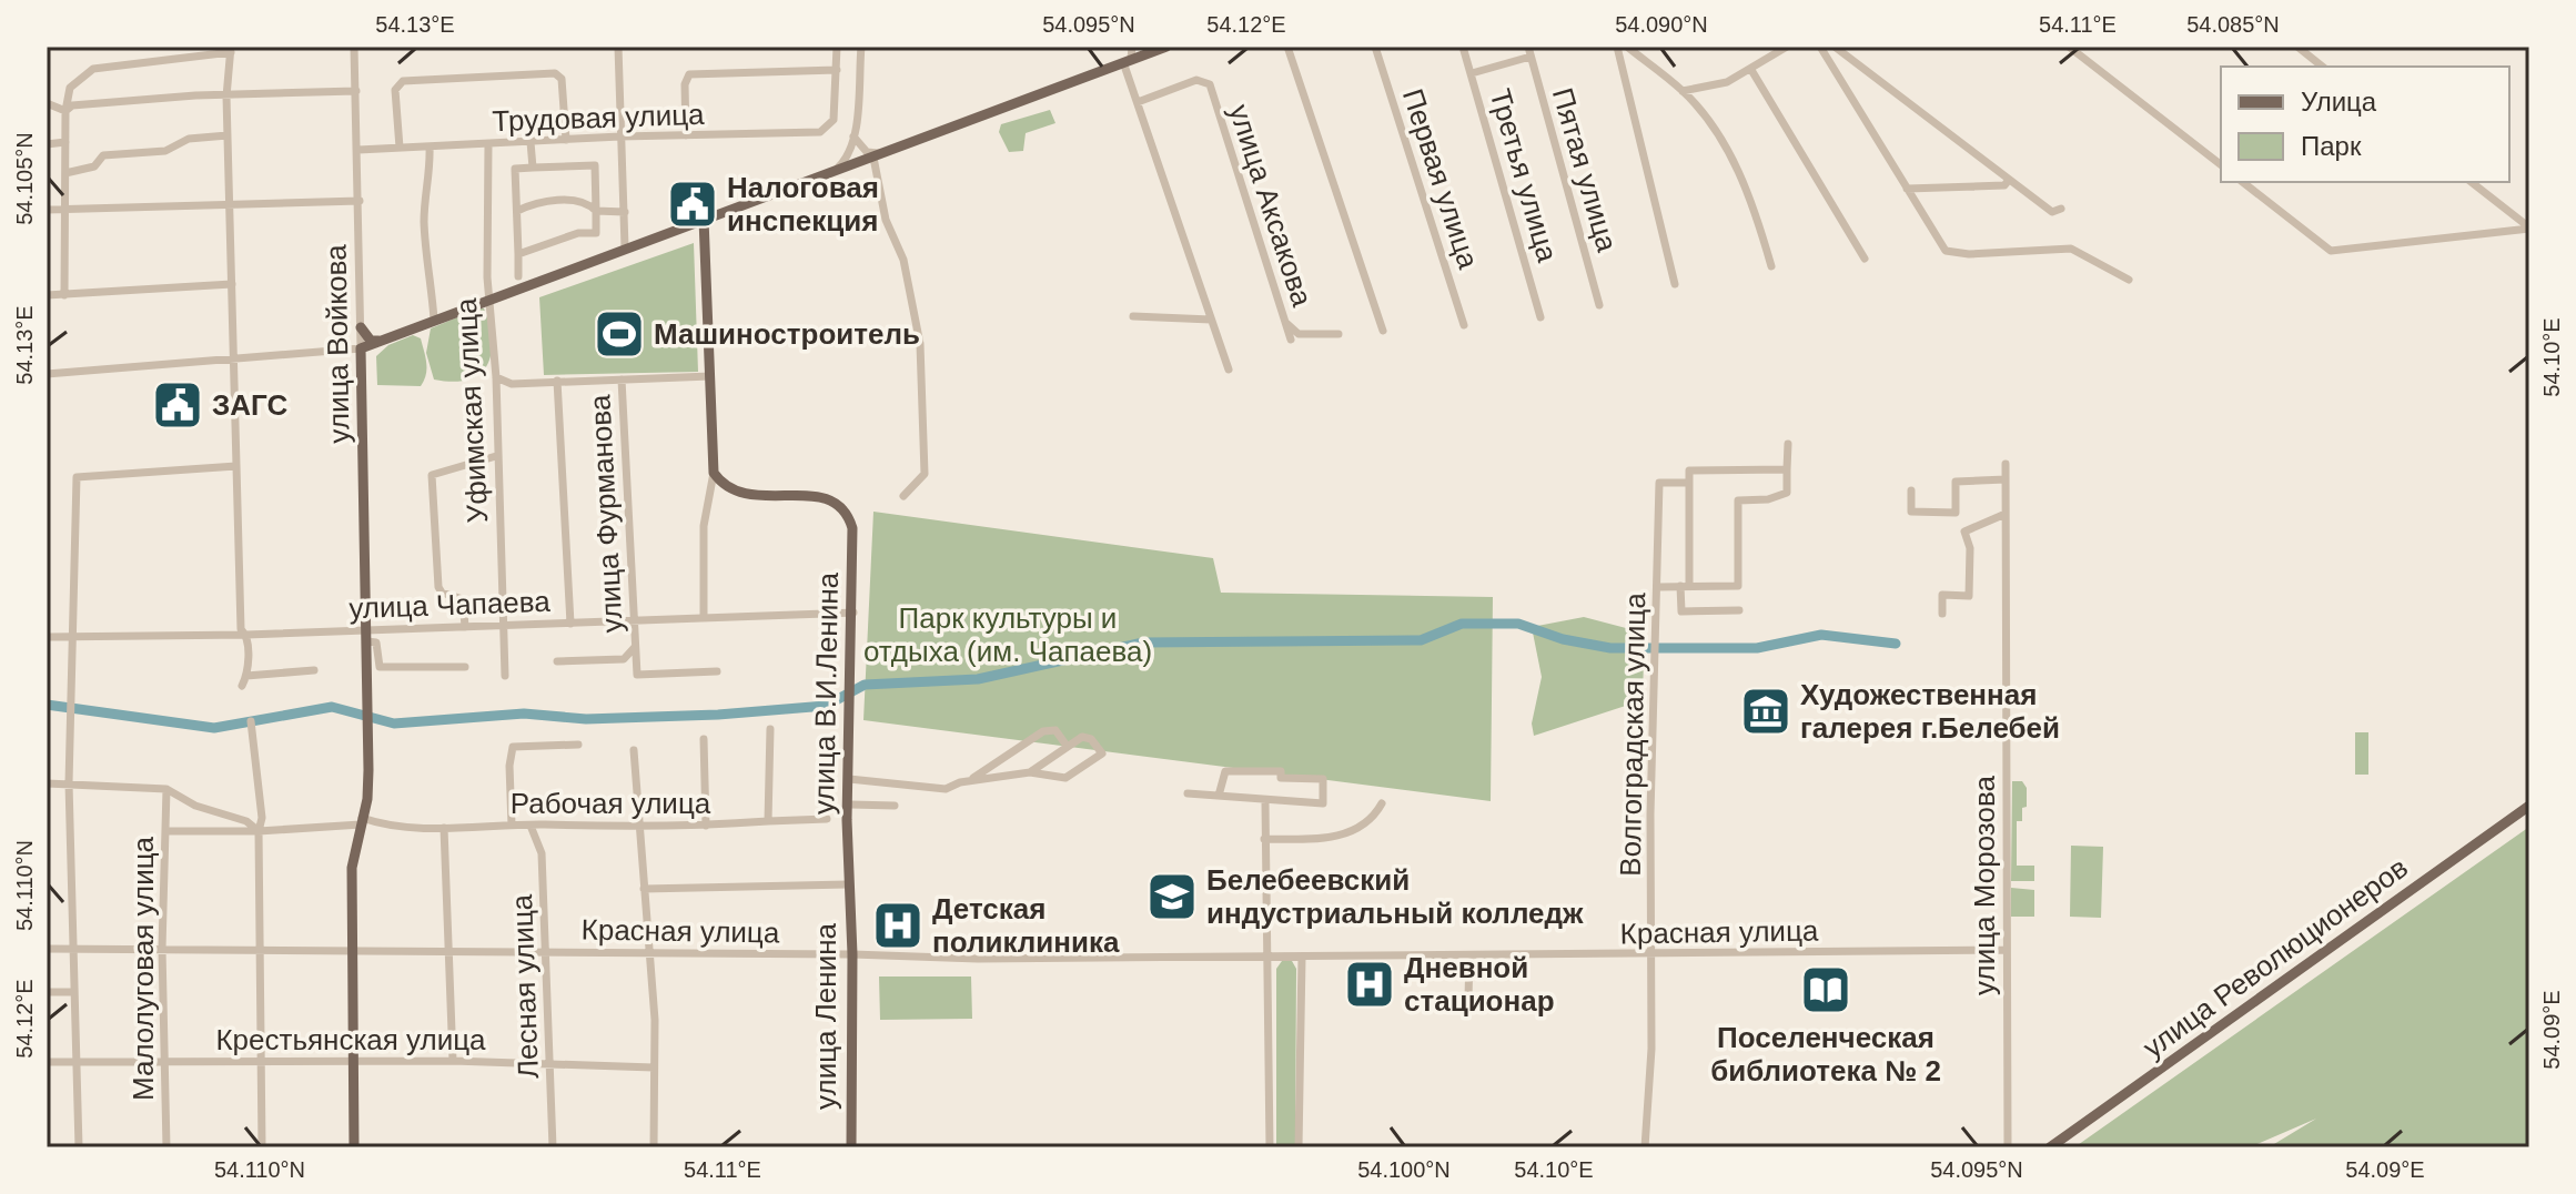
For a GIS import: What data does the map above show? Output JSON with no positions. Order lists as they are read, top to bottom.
{
  "streets": {
    "main road": [
      "улица Войкова",
      "улица В.И.Ленина",
      "улица Революционеров",
      "улица Ленина"
    ],
    "street": [
      "Трудовая улица",
      "Пятая улица",
      "Третья улица",
      "Первая улица",
      "улица Аксакова",
      "Уфимская улица",
      "улица Фурманова",
      "улица Чапаева",
      "Волгоградская улица",
      "Рабочая улица",
      "улица Морозова",
      "Красная улица",
      "Малолуговая улица",
      "Лесная улица",
      "Крестьянская улица"
    ]
  },
  "crossings": [
    ["Трудовая улица", "улица Войкова"],
    ["Трудовая улица", "Уфимская улица"],
    ["улица Войкова", "улица Чапаева"],
    ["улица Войкова", "Рабочая улица"],
    ["улица Войкова", "Красная улица"],
    ["улица Войкова", "Крестьянская улица"],
    ["Уфимская улица", "улица Чапаева"],
    ["улица Фурманова", "улица Чапаева"],
    ["улица Чапаева", "улица В.И.Ленина"],
    ["улица В.И.Ленина", "улица Ленина"],
    ["Волгоградская улица", "Красная улица"],
    ["Рабочая улица", "Малолуговая улица"],
    ["Рабочая улица", "Лесная улица"],
    ["улица Морозова", "Красная улица"],
    ["Красная улица", "Малолуговая улица"],
    ["Красная улица", "Лесная улица"],
    ["Красная улица", "улица Ленина"],
    ["Малолуговая улица", "Крестьянская улица"],
    ["Лесная улица", "Крестьянская улица"]
  ],
  "parks": ["Парк культуры и отдыха (им. Чапаева)"],
  "places": {
    "public building": ["Налоговая инспекция", "ЗАГС"],
    "sports": ["Машиностроитель"],
    "museum": ["Художественная галерея г.Белебей"],
    "school or university": ["Белебеевский индустриальный колледж"],
    "hospital": ["Детская поликлиника", "Дневной стационар"],
    "library": ["Поселенческая библиотека № 2"]
  },
  "legend": ["Улица", "Парк"],
  "coordinates": [
    "54.13°E",
    "54.095°N",
    "54.12°E",
    "54.090°N",
    "54.11°E",
    "54.085°N",
    "54.105°N",
    "54.10°E",
    "54.110°N",
    "54.09°E",
    "54.100°N"
  ]
}
